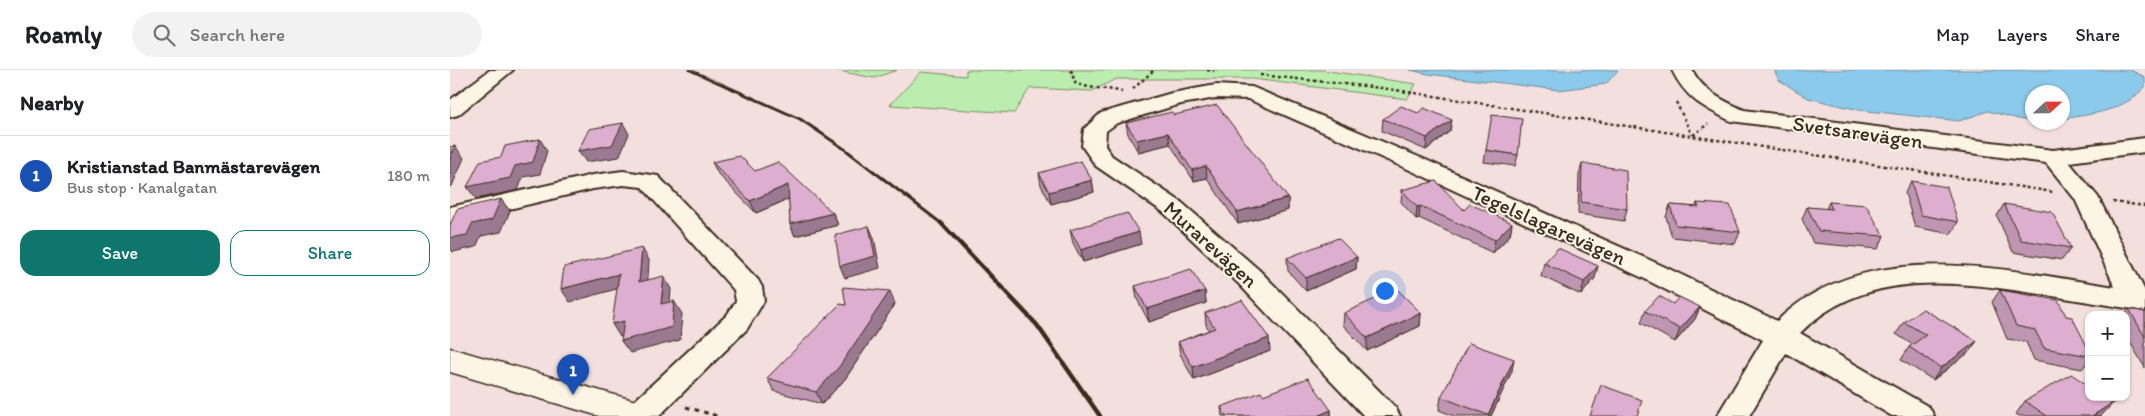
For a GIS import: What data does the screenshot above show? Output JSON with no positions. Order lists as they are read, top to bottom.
{
  "streets": {
    "street": ["Svetsarevägen", "Tegelslagarevägen", "Murarevägen"]
  },
  "crossings": [
    ["Tegelslagarevägen", "Murarevägen"]
  ],
  "north": "right",
  "page": {
    "header": "Roamly",
    "search": "Search here",
    "nav": ["Map", "Layers", "Share"],
    "heading": "Nearby",
    "list": [
      {
        "mark": "1",
        "name": "Kristianstad Banmästarevägen",
        "note": "Bus stop · Kanalgatan",
        "value": "180 m"
      }
    ],
    "buttons": ["Save", "Share"],
    "map_buttons": ["+", "−"],
    "pins": "1"
  }
}
